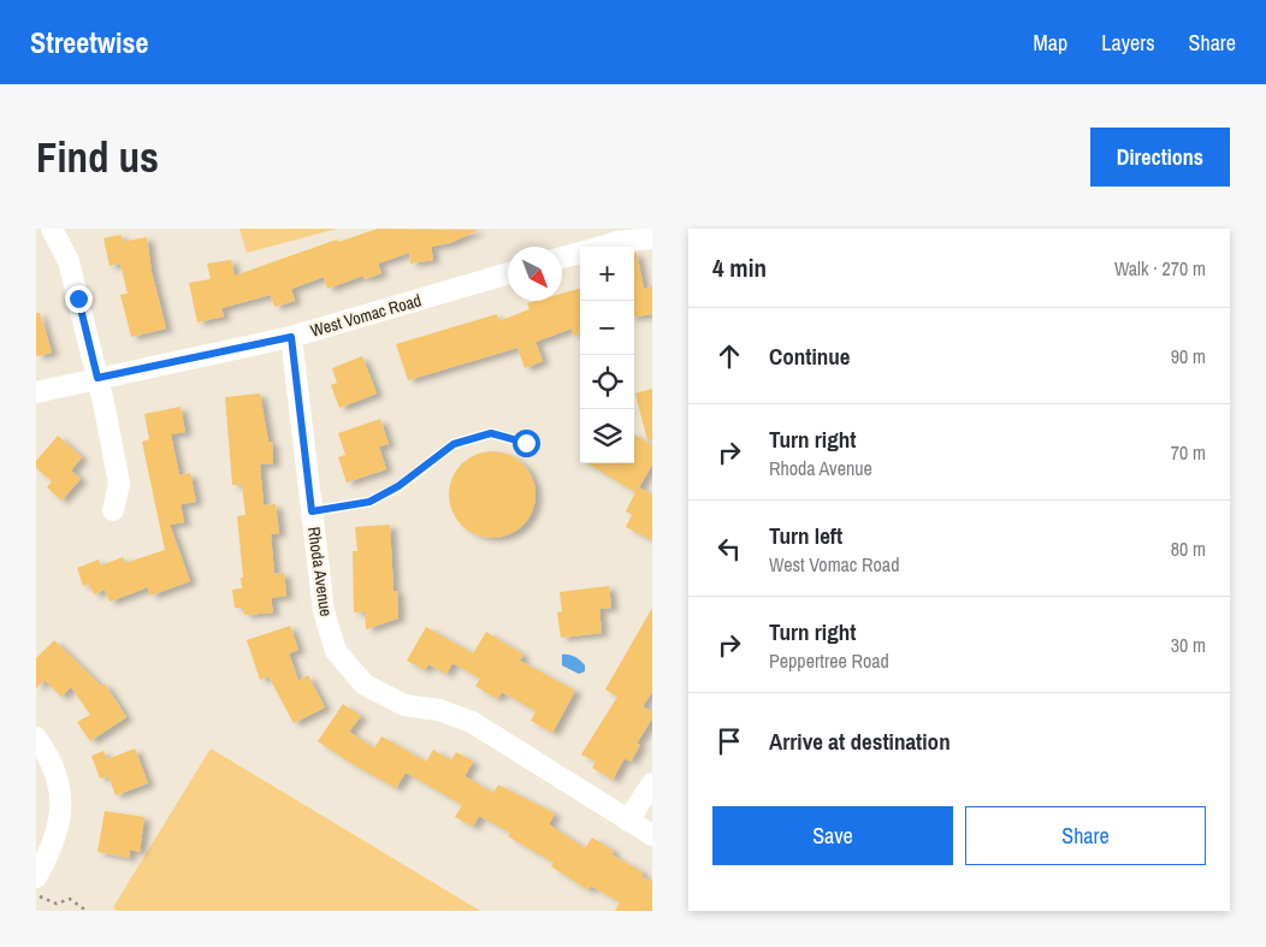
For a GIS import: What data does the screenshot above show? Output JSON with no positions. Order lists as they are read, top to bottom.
{
  "streets": {
    "street": ["West Vomac Road", "Rhoda Avenue"]
  },
  "crossings": [
    ["West Vomac Road", "Rhoda Avenue"]
  ],
  "north": "bottom right",
  "page": {
    "header": "Streetwise",
    "nav": ["Map", "Layers", "Share"],
    "buttons": [
      "Directions",
      ["Save", "Share"]
    ],
    "title": "Find us",
    "heading": ["4 min", "Walk · 270 m"],
    "map_buttons": ["+", "−"],
    "list": [
      ["Continue", "90 m"],
      ["Turn right", "Rhoda Avenue", "70 m"],
      ["Turn left", "West Vomac Road", "80 m"],
      ["Turn right", "Peppertree Road", "30 m"],
      "Arrive at destination"
    ]
  }
}
